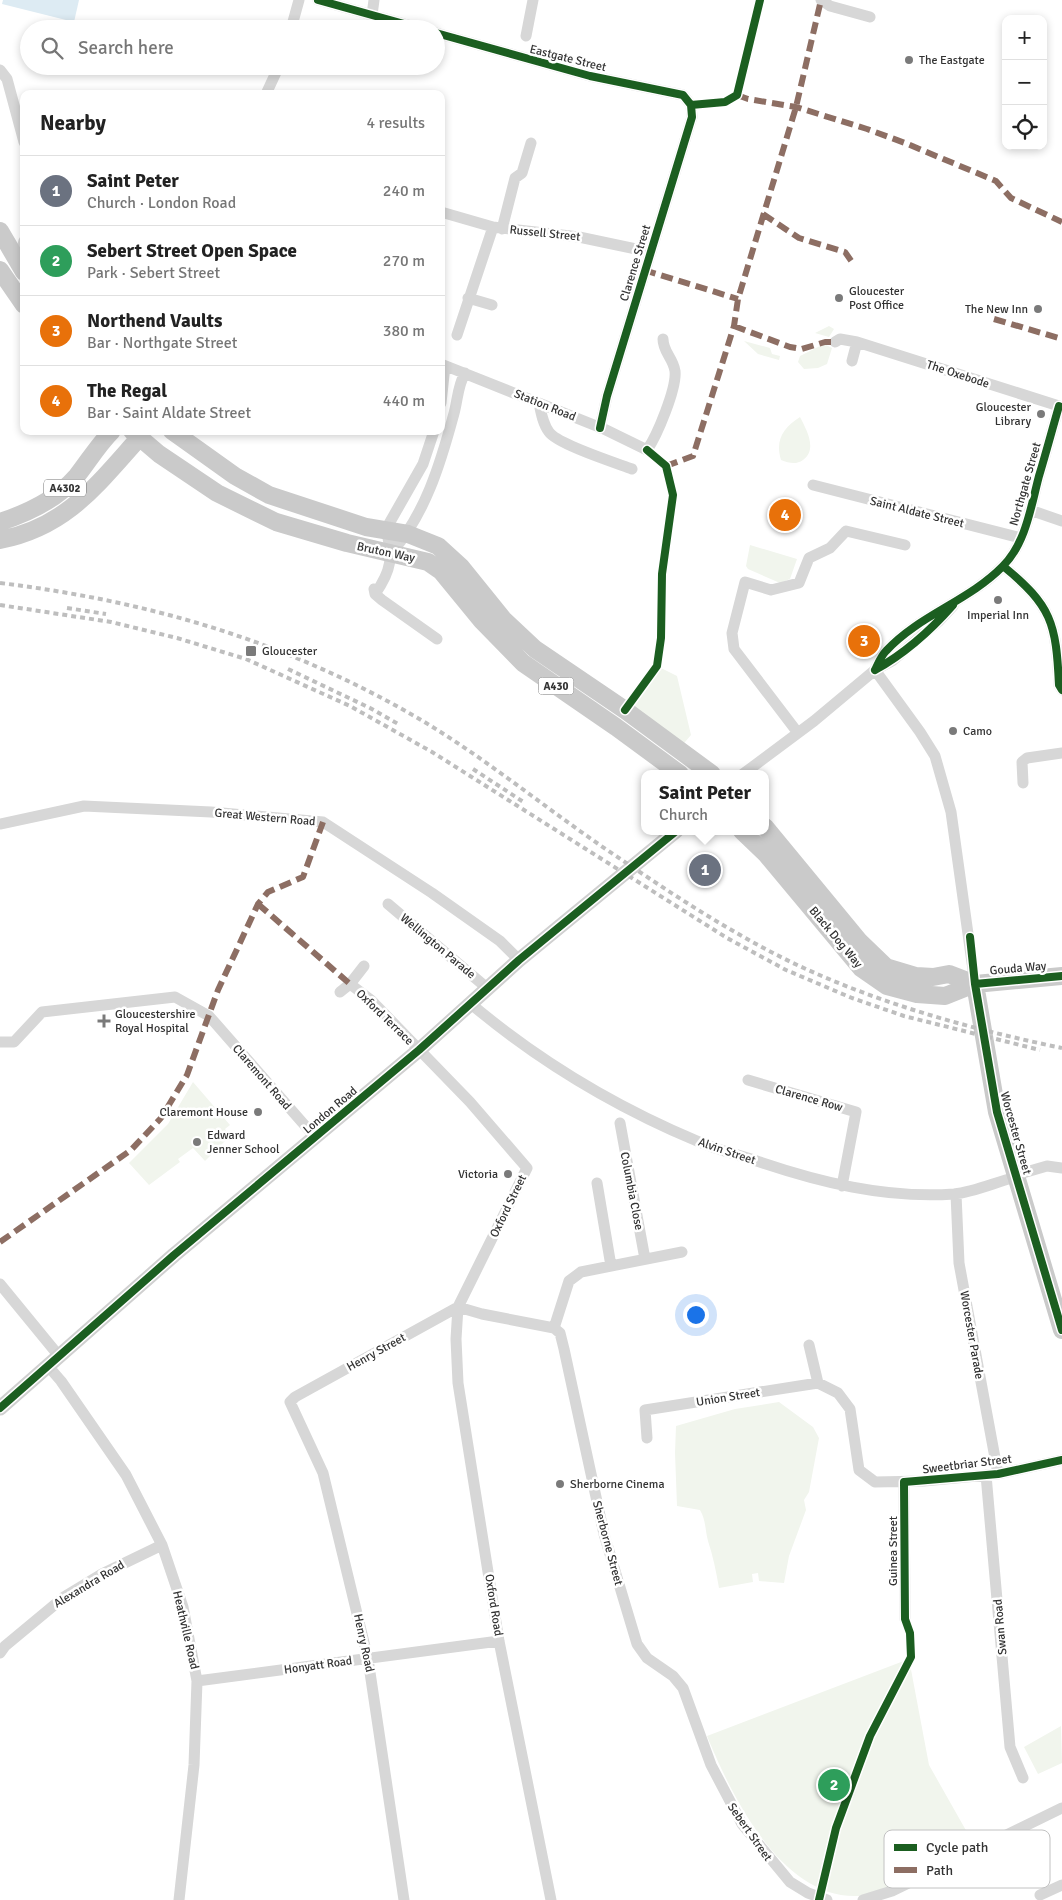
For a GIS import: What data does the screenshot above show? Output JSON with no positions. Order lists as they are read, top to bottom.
{
  "streets": {
    "main road": [
      "A4302",
      "Bruton Way",
      "A430",
      "Black Dog Way",
      "Gouda Way",
      "London Road",
      "Worcester Street"
    ],
    "street": [
      "Eastgate Street",
      "Russell Street",
      "Clarence Street",
      "The Oxebode",
      "Station Road",
      "Northgate Street",
      "Saint Aldate Street",
      "Great Western Road",
      "Wellington Parade",
      "Oxford Terrace",
      "Claremont Road",
      "Clarence Row",
      "Alvin Street",
      "Columbia Close",
      "Oxford Street",
      "Worcester Parade",
      "Henry Street",
      "Union Street",
      "Sweetbriar Street",
      "Sherborne Street",
      "Guinea Street",
      "Alexandra Road",
      "Oxford Road",
      "Swan Road",
      "Heathville Road",
      "Henry Road",
      "Honyatt Road",
      "Sebert Street"
    ]
  },
  "crossings": [
    ["Eastgate Street", "Clarence Street"],
    ["Russell Street", "Clarence Street"],
    ["Clarence Street", "Station Road"],
    ["The Oxebode", "Northgate Street"],
    ["Station Road", "Bruton Way"],
    ["Northgate Street", "Saint Aldate Street"],
    ["Northgate Street", "Worcester Street"],
    ["Great Western Road", "London Road"],
    ["Black Dog Way", "Gouda Way"],
    ["Black Dog Way", "Worcester Street"],
    ["Wellington Parade", "London Road"],
    ["Gouda Way", "Worcester Street"],
    ["Oxford Terrace", "London Road"],
    ["Oxford Terrace", "Oxford Street"],
    ["Claremont Road", "London Road"],
    ["Clarence Row", "Alvin Street"],
    ["London Road", "Alvin Street"],
    ["London Road", "Oxford Street"],
    ["London Road", "Heathville Road"],
    ["Worcester Street", "Alvin Street"],
    ["Alvin Street", "Worcester Parade"],
    ["Oxford Street", "Henry Street"],
    ["Oxford Street", "Oxford Road"],
    ["Worcester Parade", "Sweetbriar Street"],
    ["Worcester Parade", "Swan Road"],
    ["Henry Street", "Oxford Road"],
    ["Henry Street", "Henry Road"],
    ["Union Street", "Sweetbriar Street"],
    ["Sweetbriar Street", "Guinea Street"],
    ["Sweetbriar Street", "Swan Road"],
    ["Sherborne Street", "Sebert Street"],
    ["Alexandra Road", "Heathville Road"],
    ["Oxford Road", "Honyatt Road"],
    ["Heathville Road", "Honyatt Road"],
    ["Henry Road", "Honyatt Road"]
  ],
  "places": {
    "other": [
      "The Eastgate",
      "Gloucester Post Office",
      "The New Inn",
      "Gloucester Library",
      "Imperial Inn",
      "Camo",
      "Claremont House",
      "Edward Jenner School",
      "Victoria",
      "Sherborne Cinema"
    ],
    "transit": ["Gloucester"],
    "health": ["Gloucestershire Royal Hospital"]
  },
  "legend": ["Cycle path", "Path"],
  "page": {
    "map_buttons": ["+", "−"],
    "search": "Search here",
    "heading": ["Nearby", "4 results"],
    "list": [
      {
        "mark": "1",
        "name": "Saint Peter",
        "note": "Church · London Road",
        "value": "240 m"
      },
      {
        "mark": "2",
        "name": "Sebert Street Open Space",
        "note": "Park · Sebert Street",
        "value": "270 m"
      },
      {
        "mark": "3",
        "name": "Northend Vaults",
        "note": "Bar · Northgate Street",
        "value": "380 m"
      },
      {
        "mark": "4",
        "name": "The Regal",
        "note": "Bar · Saint Aldate Street",
        "value": "440 m"
      }
    ],
    "pins": [
      "4",
      "3",
      "1",
      "2"
    ],
    "popup": ["Saint Peter", "Church"]
  }
}
